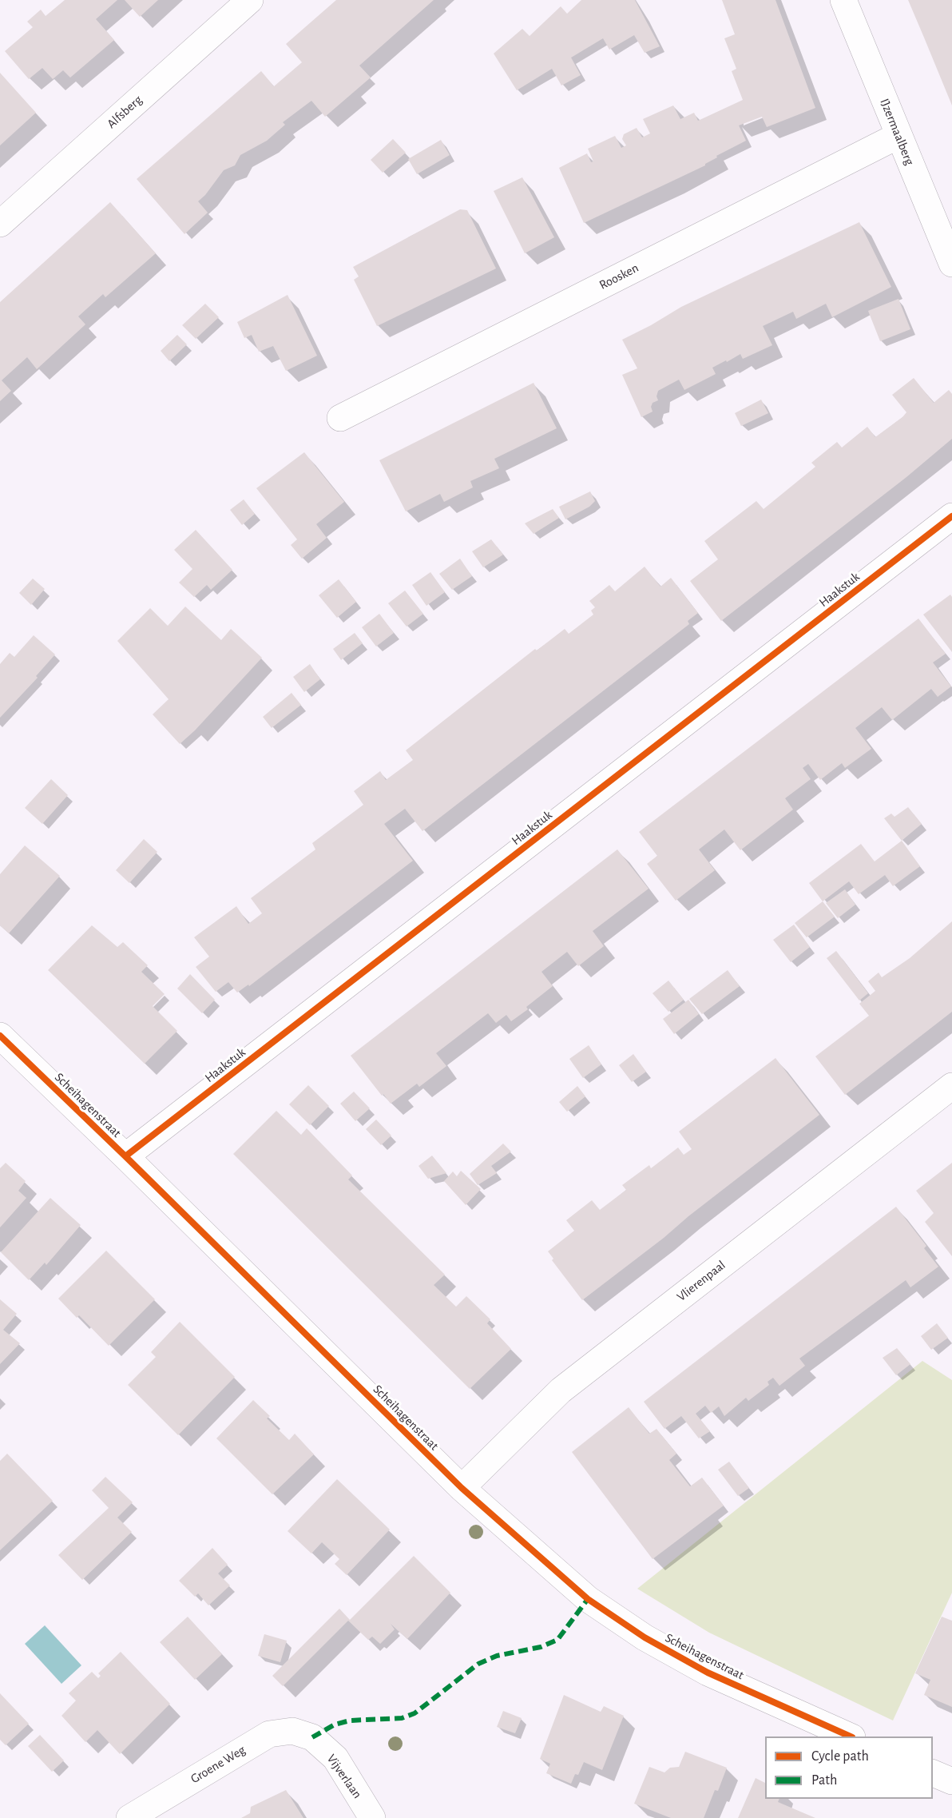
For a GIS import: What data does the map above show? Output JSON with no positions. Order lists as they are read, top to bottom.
{
  "streets": {
    "street": [
      "Alfsberg",
      "IJzermaalberg",
      "Roosken",
      "Haakstuk",
      "Scheihagenstraat",
      "Vlierenpaal",
      "Groene Weg",
      "Vijverlaan"
    ]
  },
  "crossings": [
    ["IJzermaalberg", "Roosken"],
    ["Haakstuk", "Scheihagenstraat"],
    ["Scheihagenstraat", "Vlierenpaal"],
    ["Groene Weg", "Vijverlaan"]
  ],
  "legend": ["Cycle path", "Path"]
}
